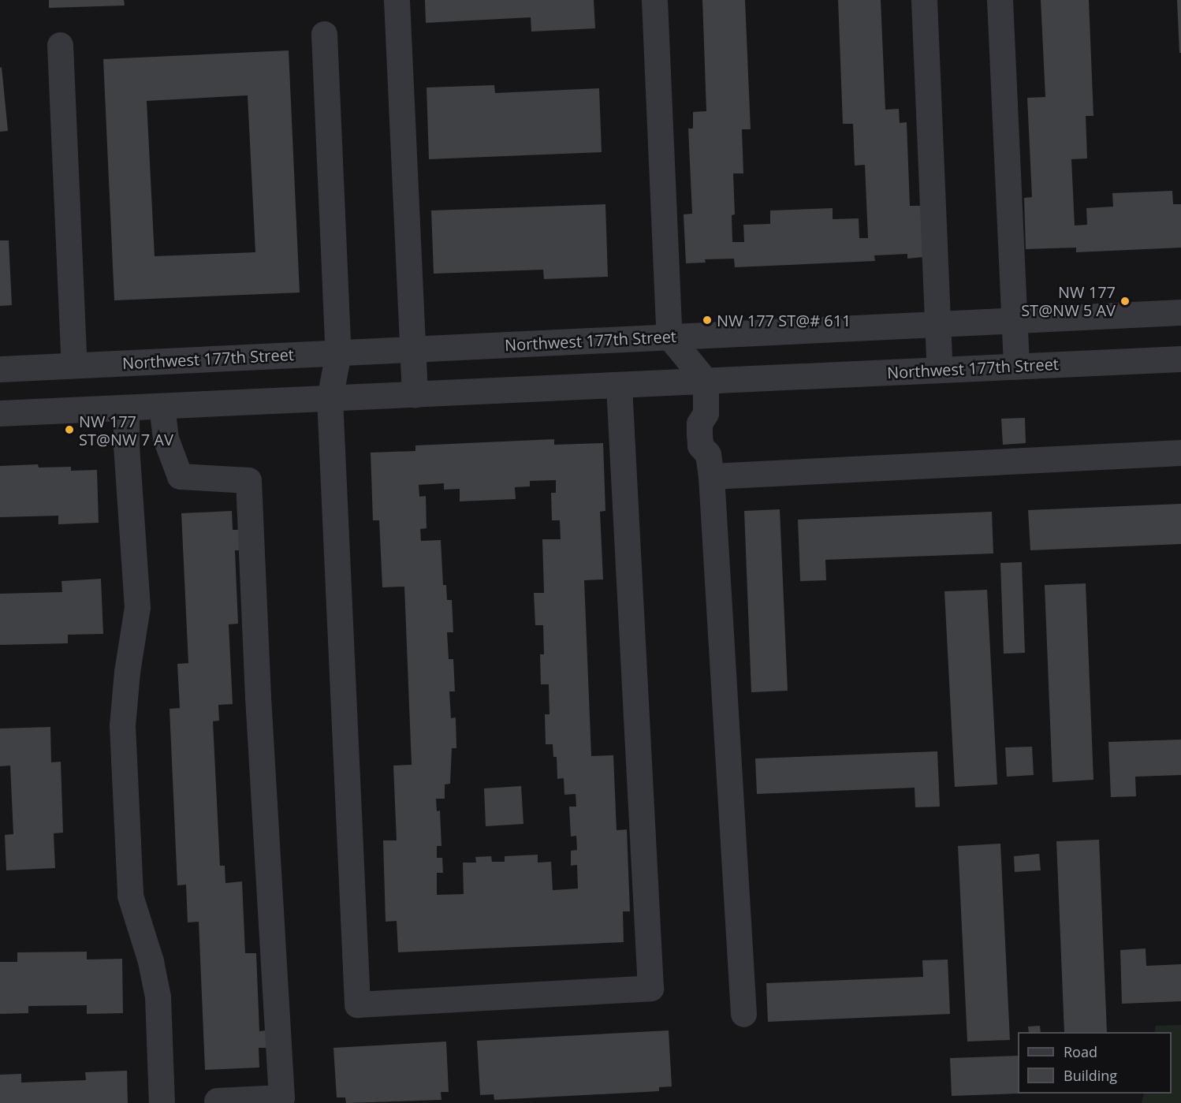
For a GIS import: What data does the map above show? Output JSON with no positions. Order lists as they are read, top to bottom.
{
  "streets": {
    "street": ["Northwest 177th Street"]
  },
  "places": ["NW 177 ST@NW 5 AV", "NW 177 ST@# 611", "NW 177 ST@NW 7 AV"],
  "legend": ["Road", "Building"]
}
